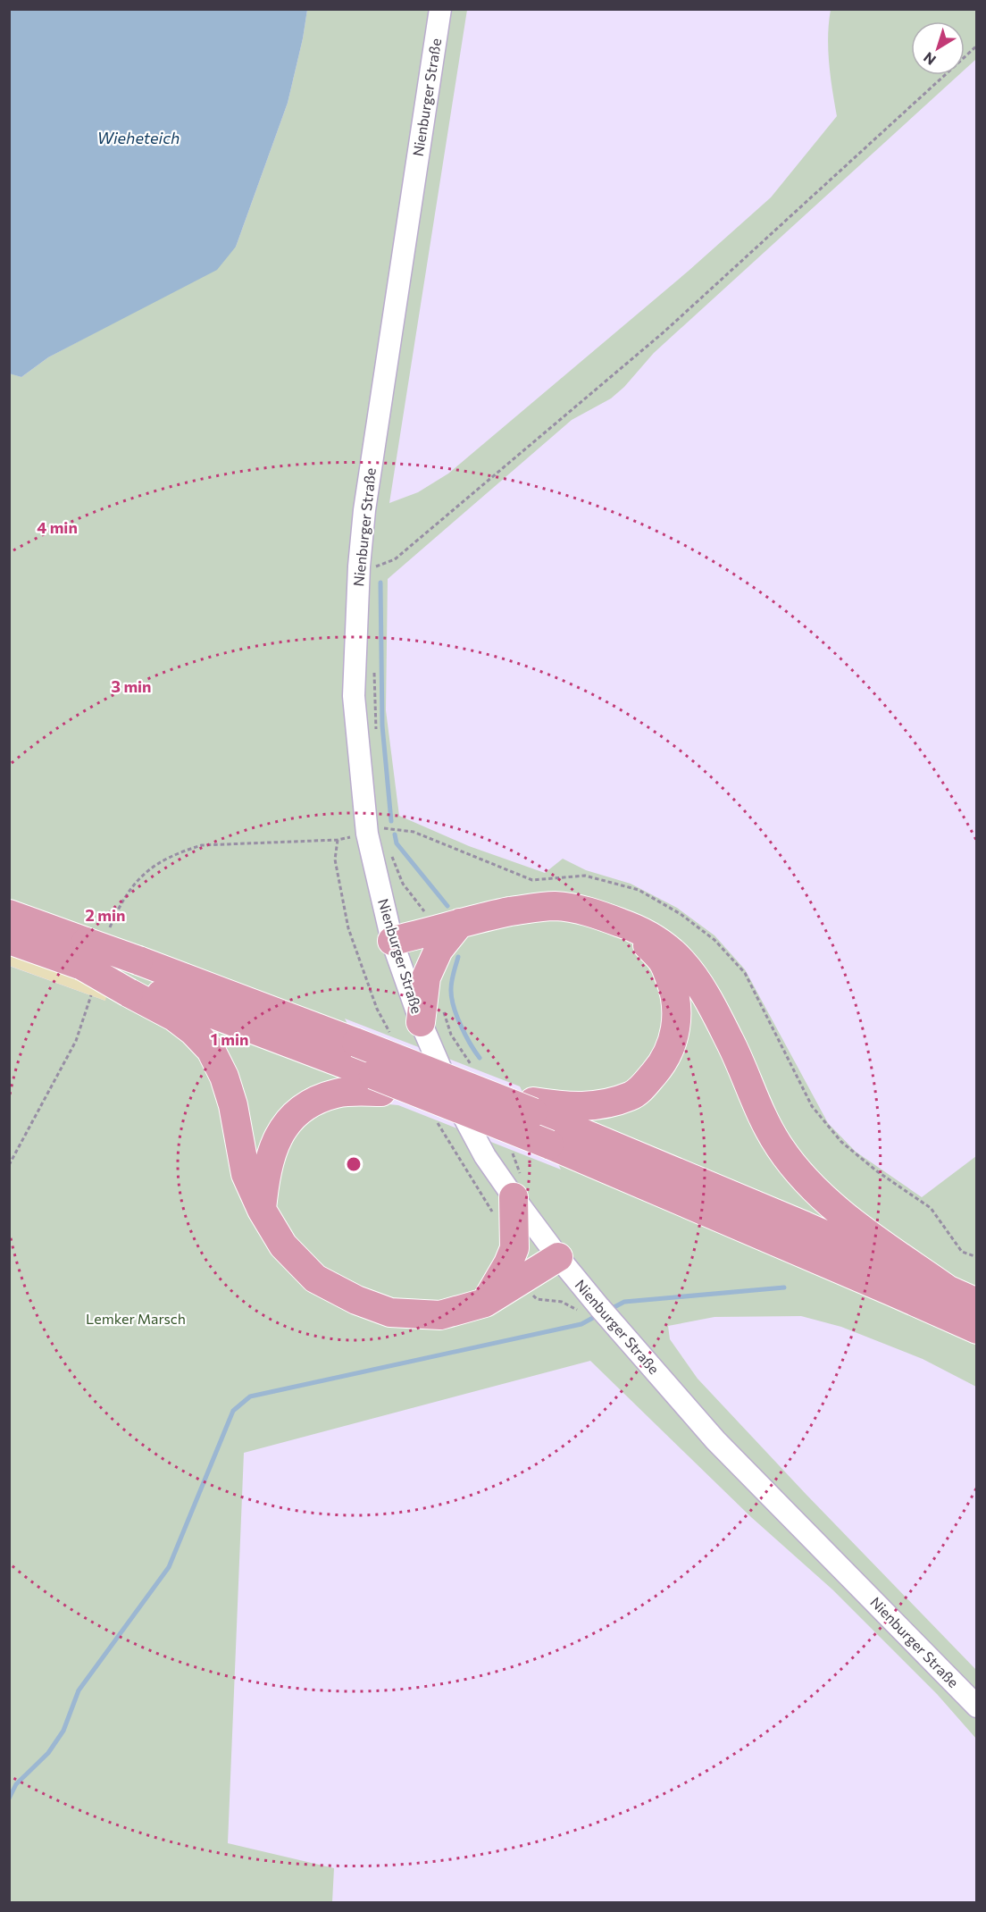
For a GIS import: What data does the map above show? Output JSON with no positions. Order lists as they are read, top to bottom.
{
  "streets": {
    "street": ["Nienburger Straße"]
  },
  "water": ["Wieheteich"],
  "parks": ["Lemker Marsch"],
  "north": "bottom left",
  "rings": [
    "4 min",
    "3 min",
    "2 min",
    "1 min"
  ]
}
